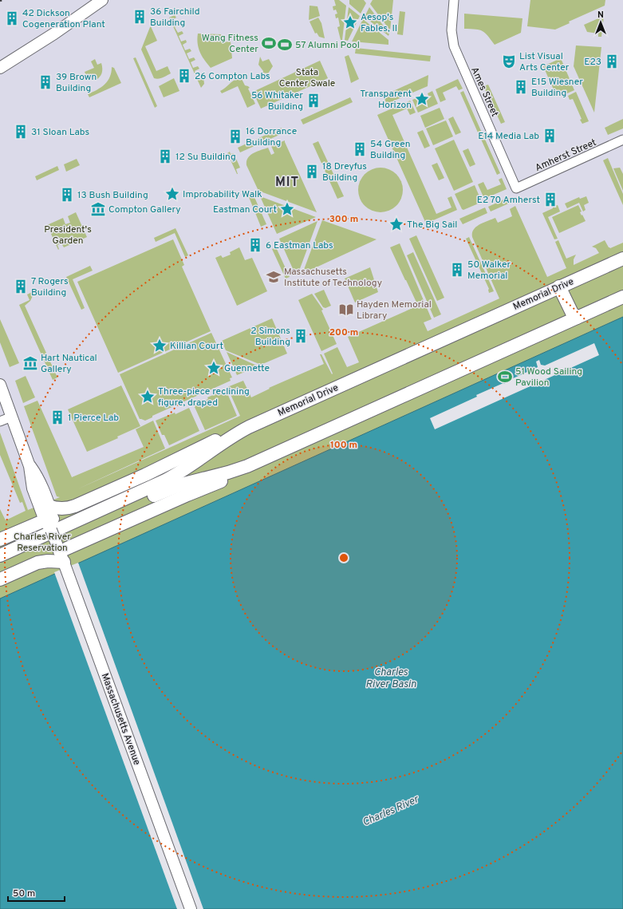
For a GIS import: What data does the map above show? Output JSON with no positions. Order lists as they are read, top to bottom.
{
  "streets": {
    "highway": ["Memorial Drive"],
    "main road": ["Massachusetts Avenue"],
    "street": ["Ames Street", "Amherst Street"]
  },
  "crossings": [
    ["Ames Street", "Amherst Street"]
  ],
  "districts": ["MIT"],
  "water": ["Charles River Basin", "Charles River"],
  "parks": ["Stata Center Swale", "President's Garden", "Charles River Reservation"],
  "places": {
    "building": [
      "36 Fairchild Building",
      "42 Dickson Cogeneration Plant",
      "E23",
      "26 Compton Labs",
      "39 Brown Building",
      "E15 Wiesner Building",
      "56 Whitaker Building",
      "31 Sloan Labs",
      "E14 Media Lab",
      "16 Dorrance Building",
      "54 Green Building",
      "12 Su Building",
      "18 Dreyfus Building",
      "13 Bush Building",
      "E2 70 Amherst",
      "6 Eastman Labs",
      "50 Walker Memorial",
      "7 Rogers Building",
      "2 Simons Building",
      "1 Pierce Lab"
    ],
    "place": [
      "Aesop's Fables, II",
      "Transparent Horizon",
      "Improbability Walk",
      "Eastman Court",
      "The Big Sail",
      "Killian Court",
      "Guennette",
      "Three-piece reclining figure, draped"
    ],
    "sports": ["Wang Fitness Center", "57 Alumni Pool", "51 Wood Sailing Pavilion"],
    "theatre": ["List Visual Arts Center"],
    "museum": ["Compton Gallery", "Hart Nautical Gallery"],
    "school or university": ["Massachusetts Institute of Technology"],
    "library": ["Hayden Memorial Library"]
  },
  "scale_bar": "50 m",
  "north": "top",
  "rings": ["300 m", "200 m", "100 m"]
}
